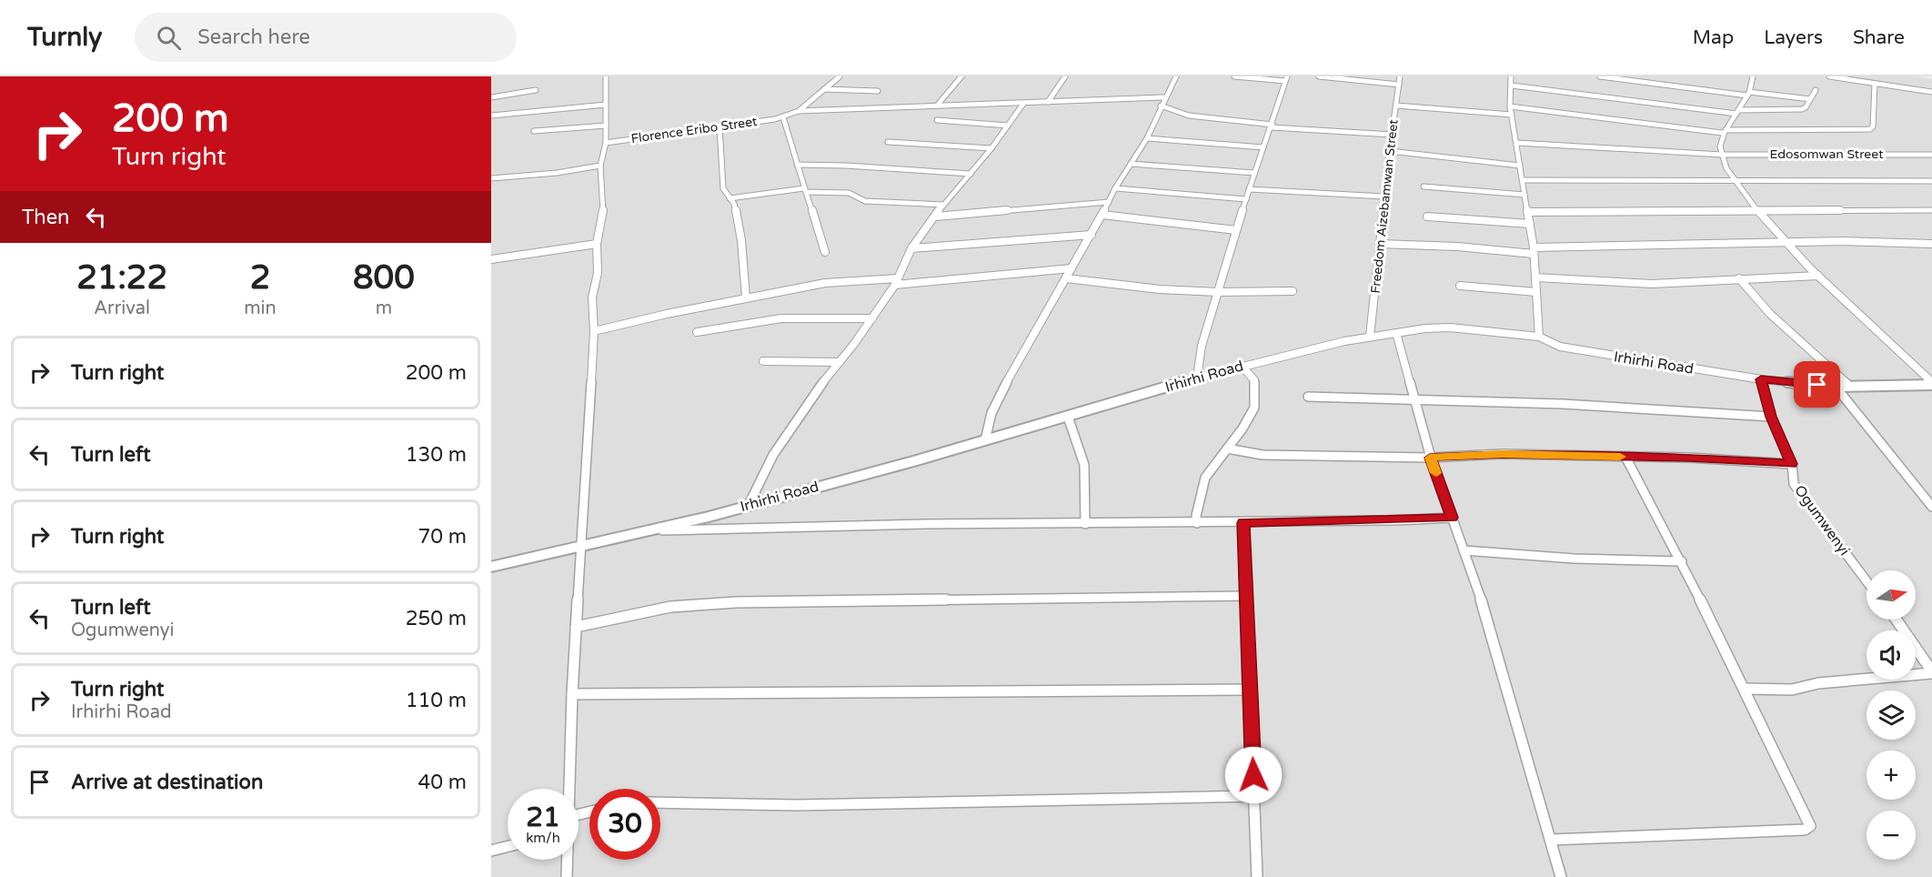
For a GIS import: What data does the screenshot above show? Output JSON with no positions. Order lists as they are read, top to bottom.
{
  "streets": {
    "street": [
      "Florence Eribo Street",
      "Edosomwan Street",
      "Freedom Aizebamwan Street",
      "Irhirhi Road",
      "Ogumwenyi"
    ]
  },
  "crossings": [
    ["Freedom Aizebamwan Street", "Irhirhi Road"],
    ["Irhirhi Road", "Ogumwenyi"]
  ],
  "north": "right",
  "page": {
    "header": "Turnly",
    "search": "Search here",
    "nav": ["Map", "Layers", "Share"],
    "turn": ["200 m", "Turn right"],
    "then": "Then",
    "eta": [
      "21:22",
      "Arrival",
      "2",
      "min",
      "800",
      "m"
    ],
    "list": [
      {
        "name": "Turn right",
        "value": "200 m"
      },
      {
        "name": "Turn left",
        "value": "130 m"
      },
      {
        "name": "Turn right",
        "value": "70 m"
      },
      {
        "name": "Turn left",
        "note": "Ogumwenyi",
        "value": "250 m"
      },
      {
        "name": "Turn right",
        "note": "Irhirhi Road",
        "value": "110 m"
      },
      {
        "name": "Arrive at destination",
        "value": "40 m"
      }
    ],
    "map_buttons": ["+", "−"],
    "speed": "21 km/h",
    "limit": "30"
  }
}
